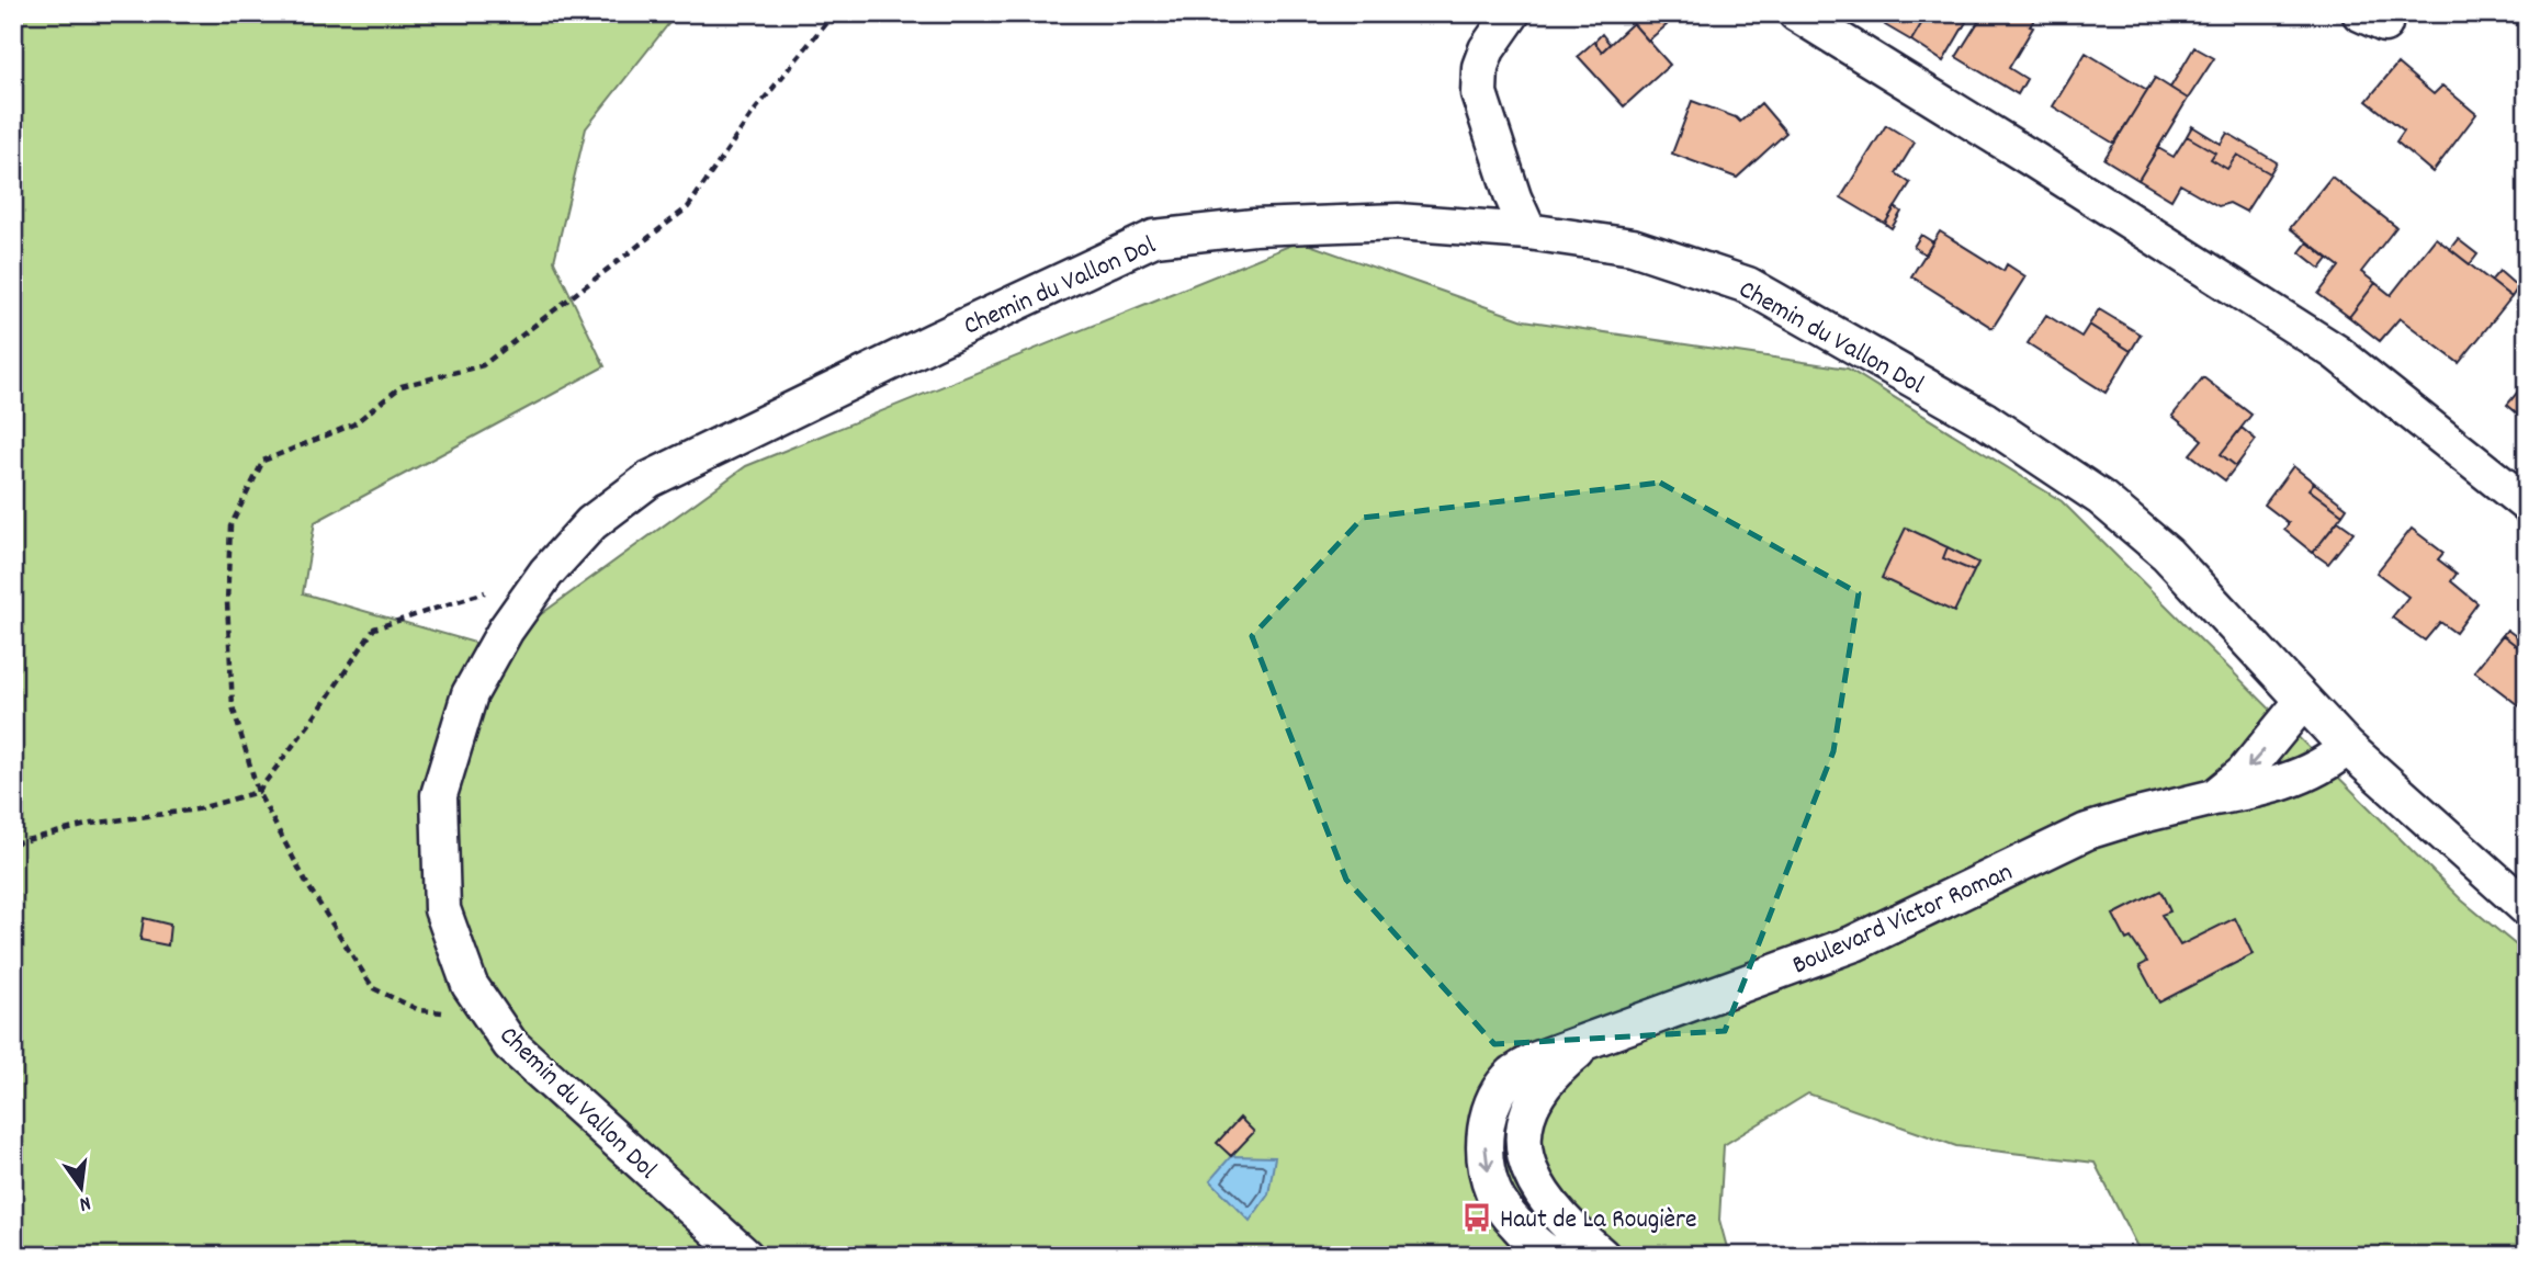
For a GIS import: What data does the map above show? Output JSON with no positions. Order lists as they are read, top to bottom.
{
  "streets": {
    "street": ["Chemin du Vallon Dol", "Boulevard Victor Roman"]
  },
  "crossings": [
    ["Chemin du Vallon Dol", "Boulevard Victor Roman"]
  ],
  "places": {
    "bus stop": ["Haut de La Rougière"]
  },
  "north": "bottom"
}
